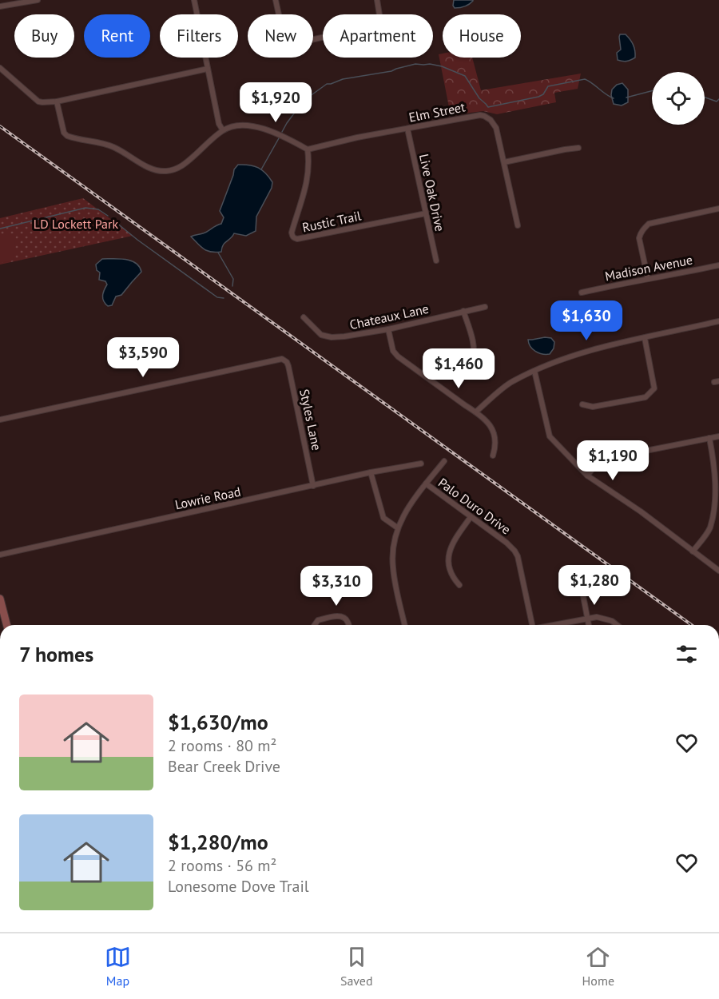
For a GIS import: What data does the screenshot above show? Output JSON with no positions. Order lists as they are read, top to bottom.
{
  "streets": {
    "street": [
      "Elm Street",
      "Live Oak Drive",
      "Rustic Trail",
      "Madison Avenue",
      "Chateaux Lane",
      "Styles Lane",
      "Lowrie Road",
      "Palo Duro Drive"
    ]
  },
  "crossings": [
    ["Elm Street", "Live Oak Drive"],
    ["Elm Street", "Rustic Trail"],
    ["Live Oak Drive", "Rustic Trail"],
    ["Styles Lane", "Lowrie Road"]
  ],
  "parks": ["LD Lockett Park"],
  "page": {
    "chip": [
      "Buy",
      "Rent",
      "Filters",
      "New",
      "Apartment",
      "House"
    ],
    "price": [
      "$1,920",
      "$1,630",
      "$3,590",
      "$1,460",
      "$1,190",
      "$1,280",
      "$3,310"
    ],
    "heading": "7 homes",
    "list": [
      {
        "name": "$1,630/mo",
        "note": "2 rooms · 80 m² · Bear Creek Drive"
      },
      {
        "name": "$1,280/mo",
        "note": "2 rooms · 56 m² · Lonesome Dove Trail"
      }
    ],
    "tabs": ["Map", "Saved", "Home"]
  }
}
